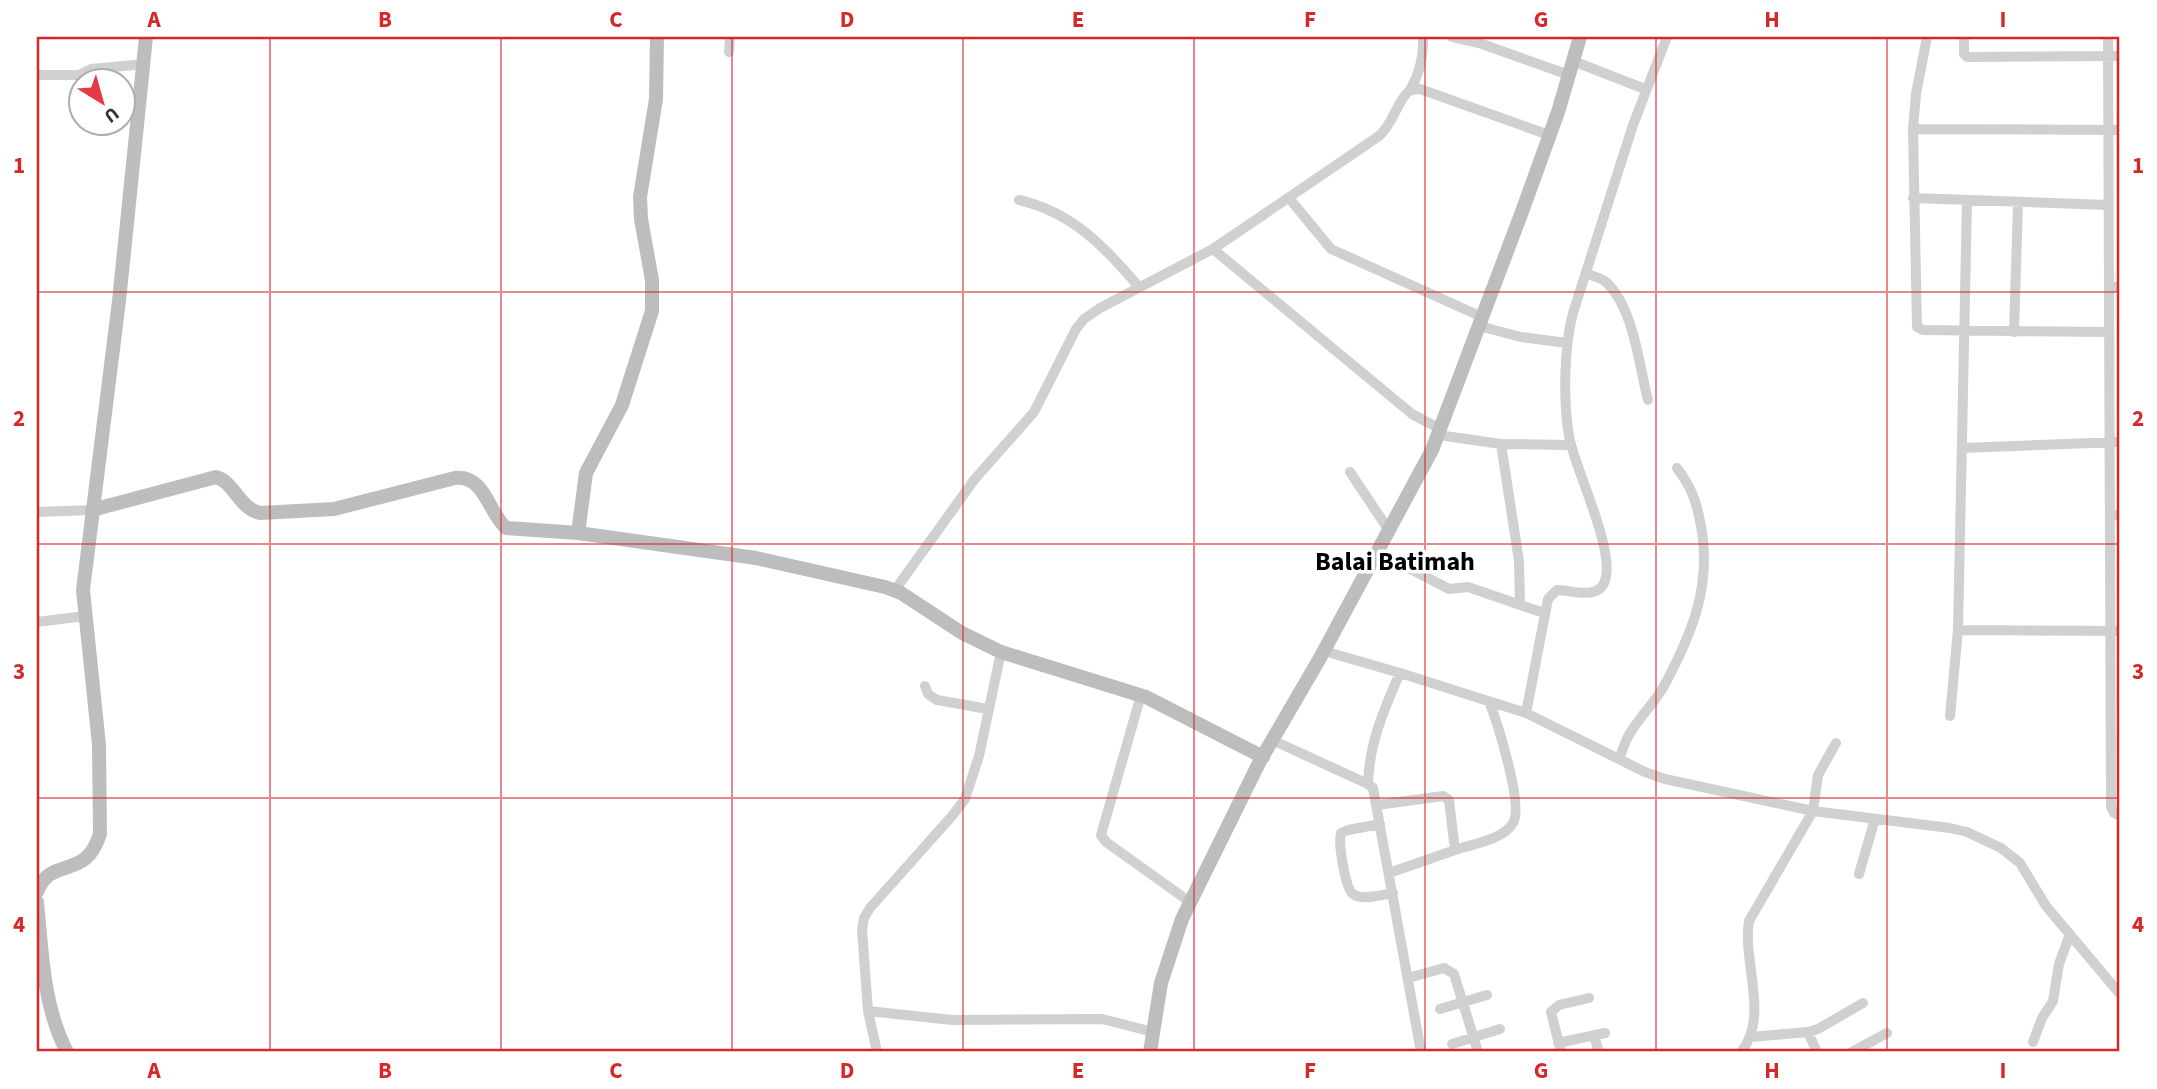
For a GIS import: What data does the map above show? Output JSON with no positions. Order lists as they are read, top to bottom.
{
  "districts": ["Balai Batimah"],
  "north": "bottom right",
  "grid": {
    "columns": [
      "A",
      "B",
      "C",
      "D",
      "E",
      "F",
      "G",
      "H",
      "I"
    ],
    "rows": [
      "1",
      "2",
      "3",
      "4"
    ]
  }
}
